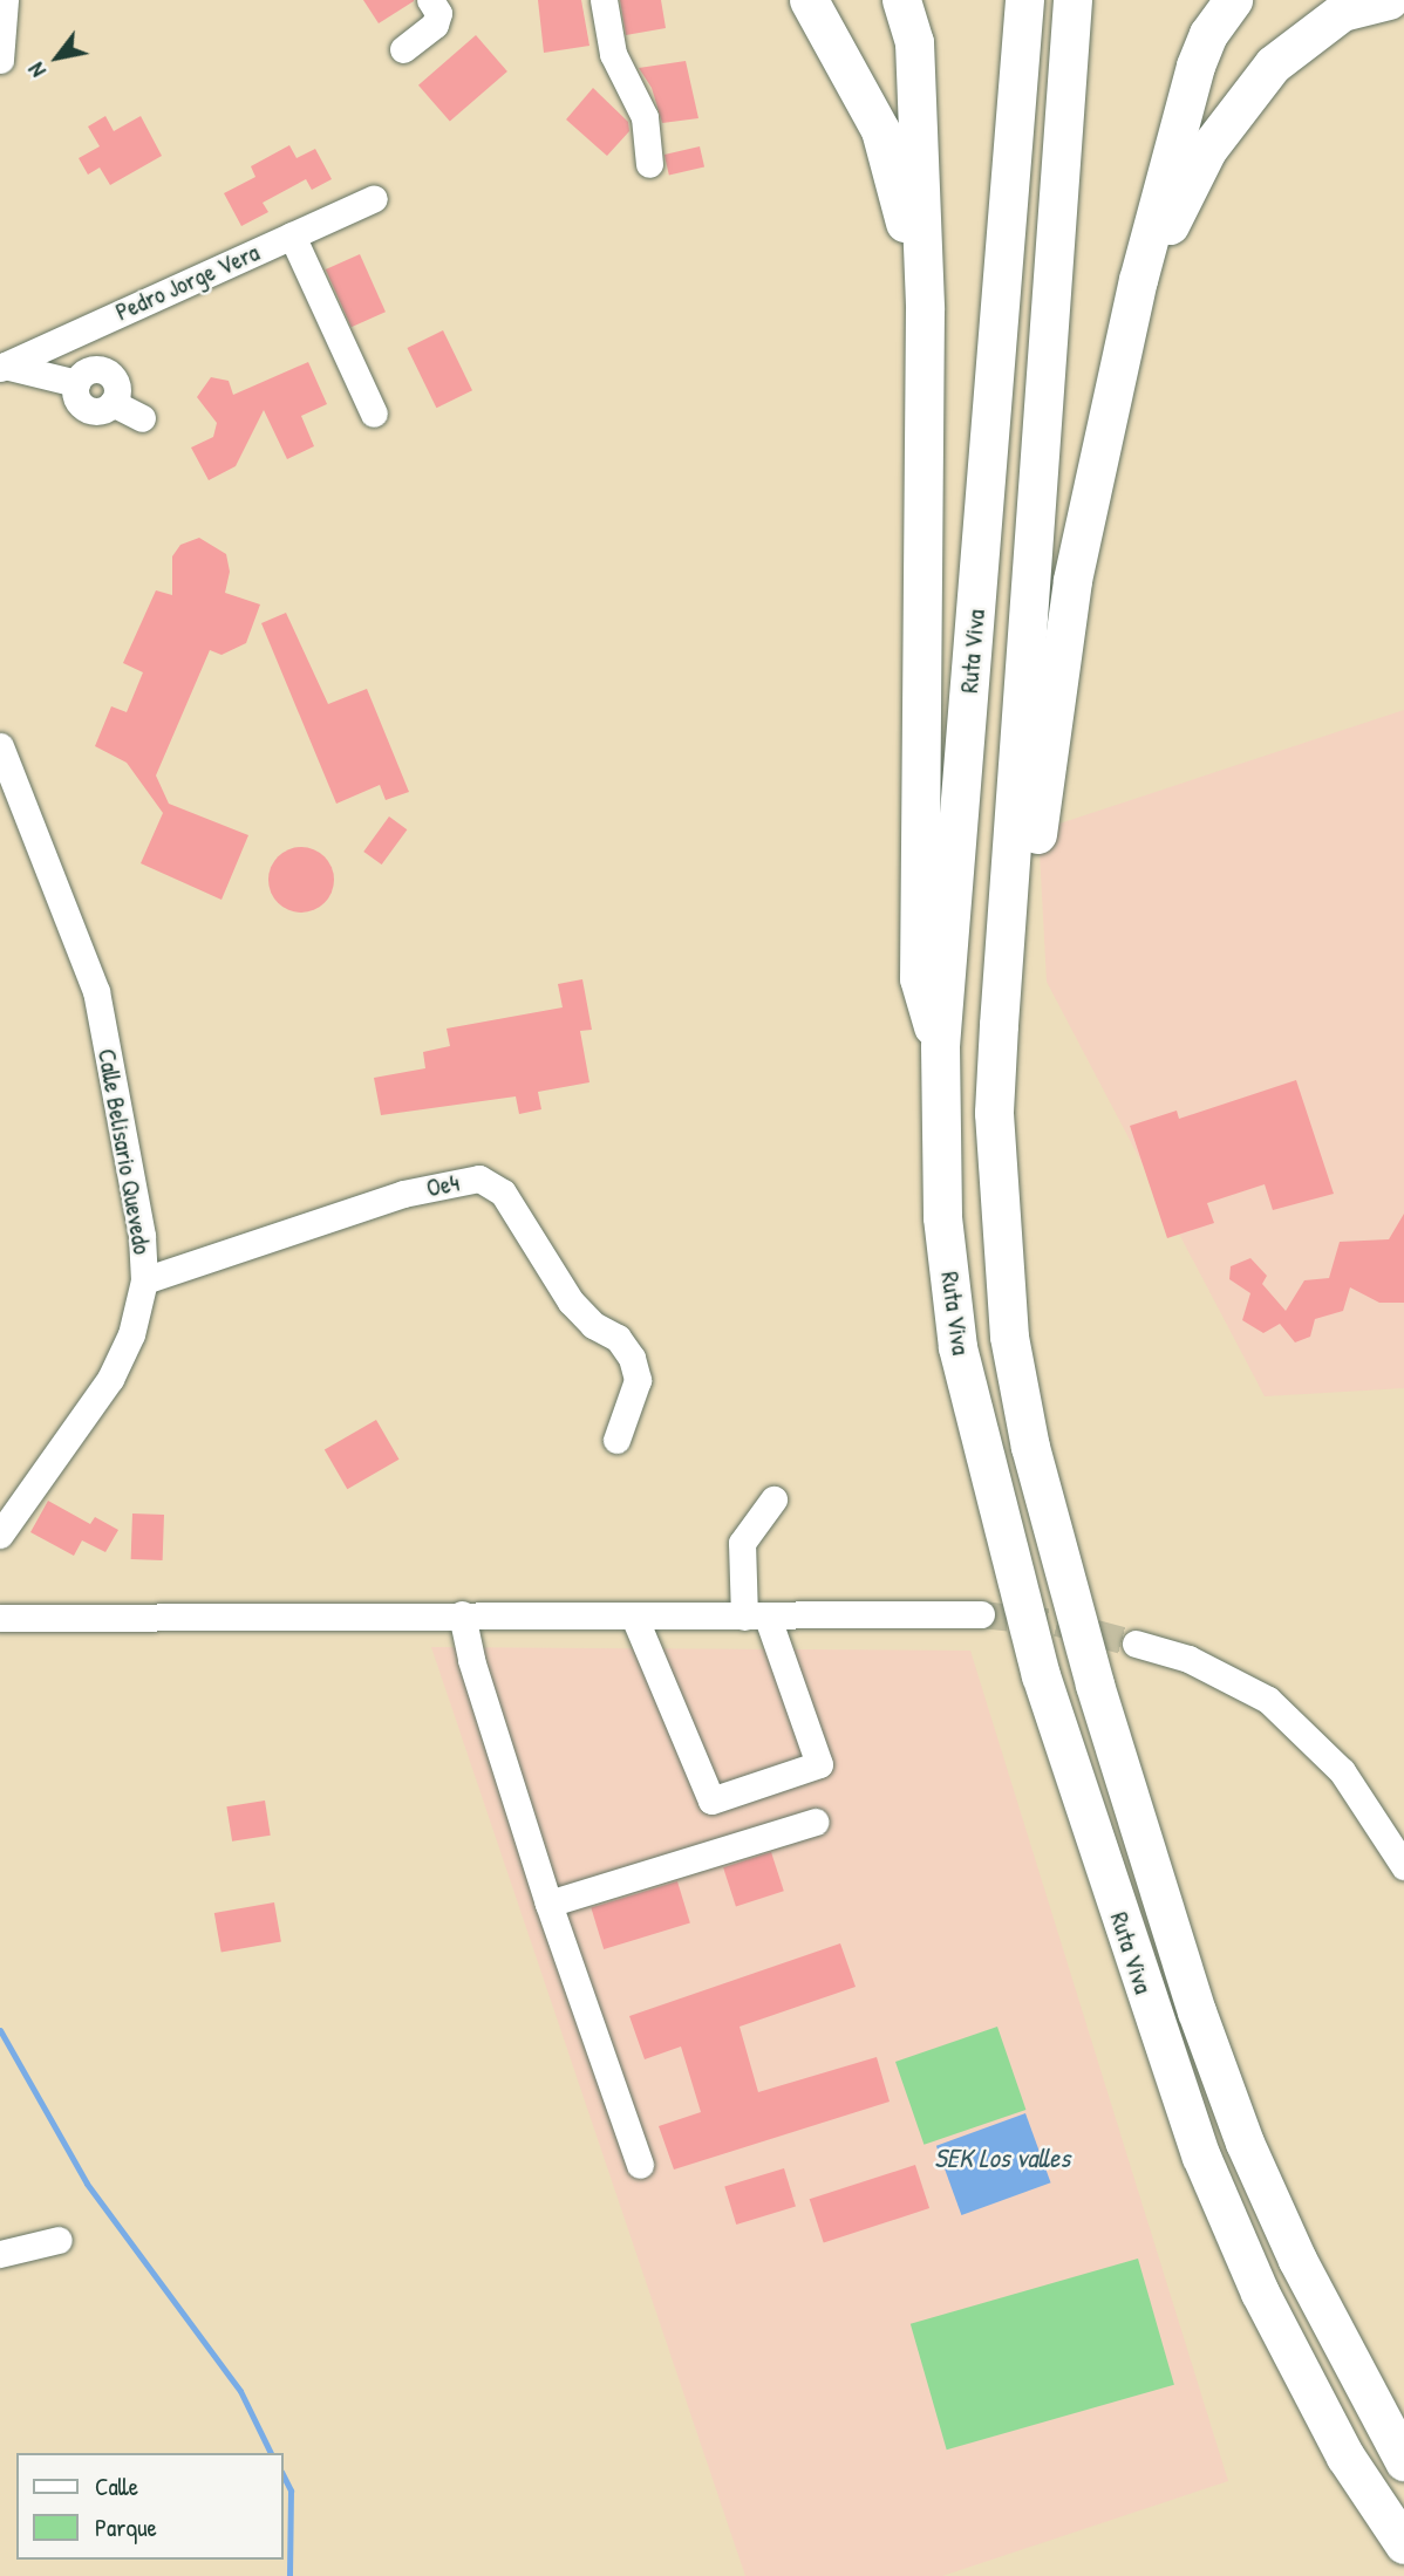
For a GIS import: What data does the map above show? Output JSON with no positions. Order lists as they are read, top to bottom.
{
  "streets": {
    "highway": ["Ruta Viva"],
    "street": ["Pedro Jorge Vera", "Calle Belisario Quevedo", "Oe4"]
  },
  "crossings": [
    ["Calle Belisario Quevedo", "Oe4"]
  ],
  "water": ["SEK Los valles"],
  "legend": ["Calle", "Parque"],
  "north": "bottom left"
}
